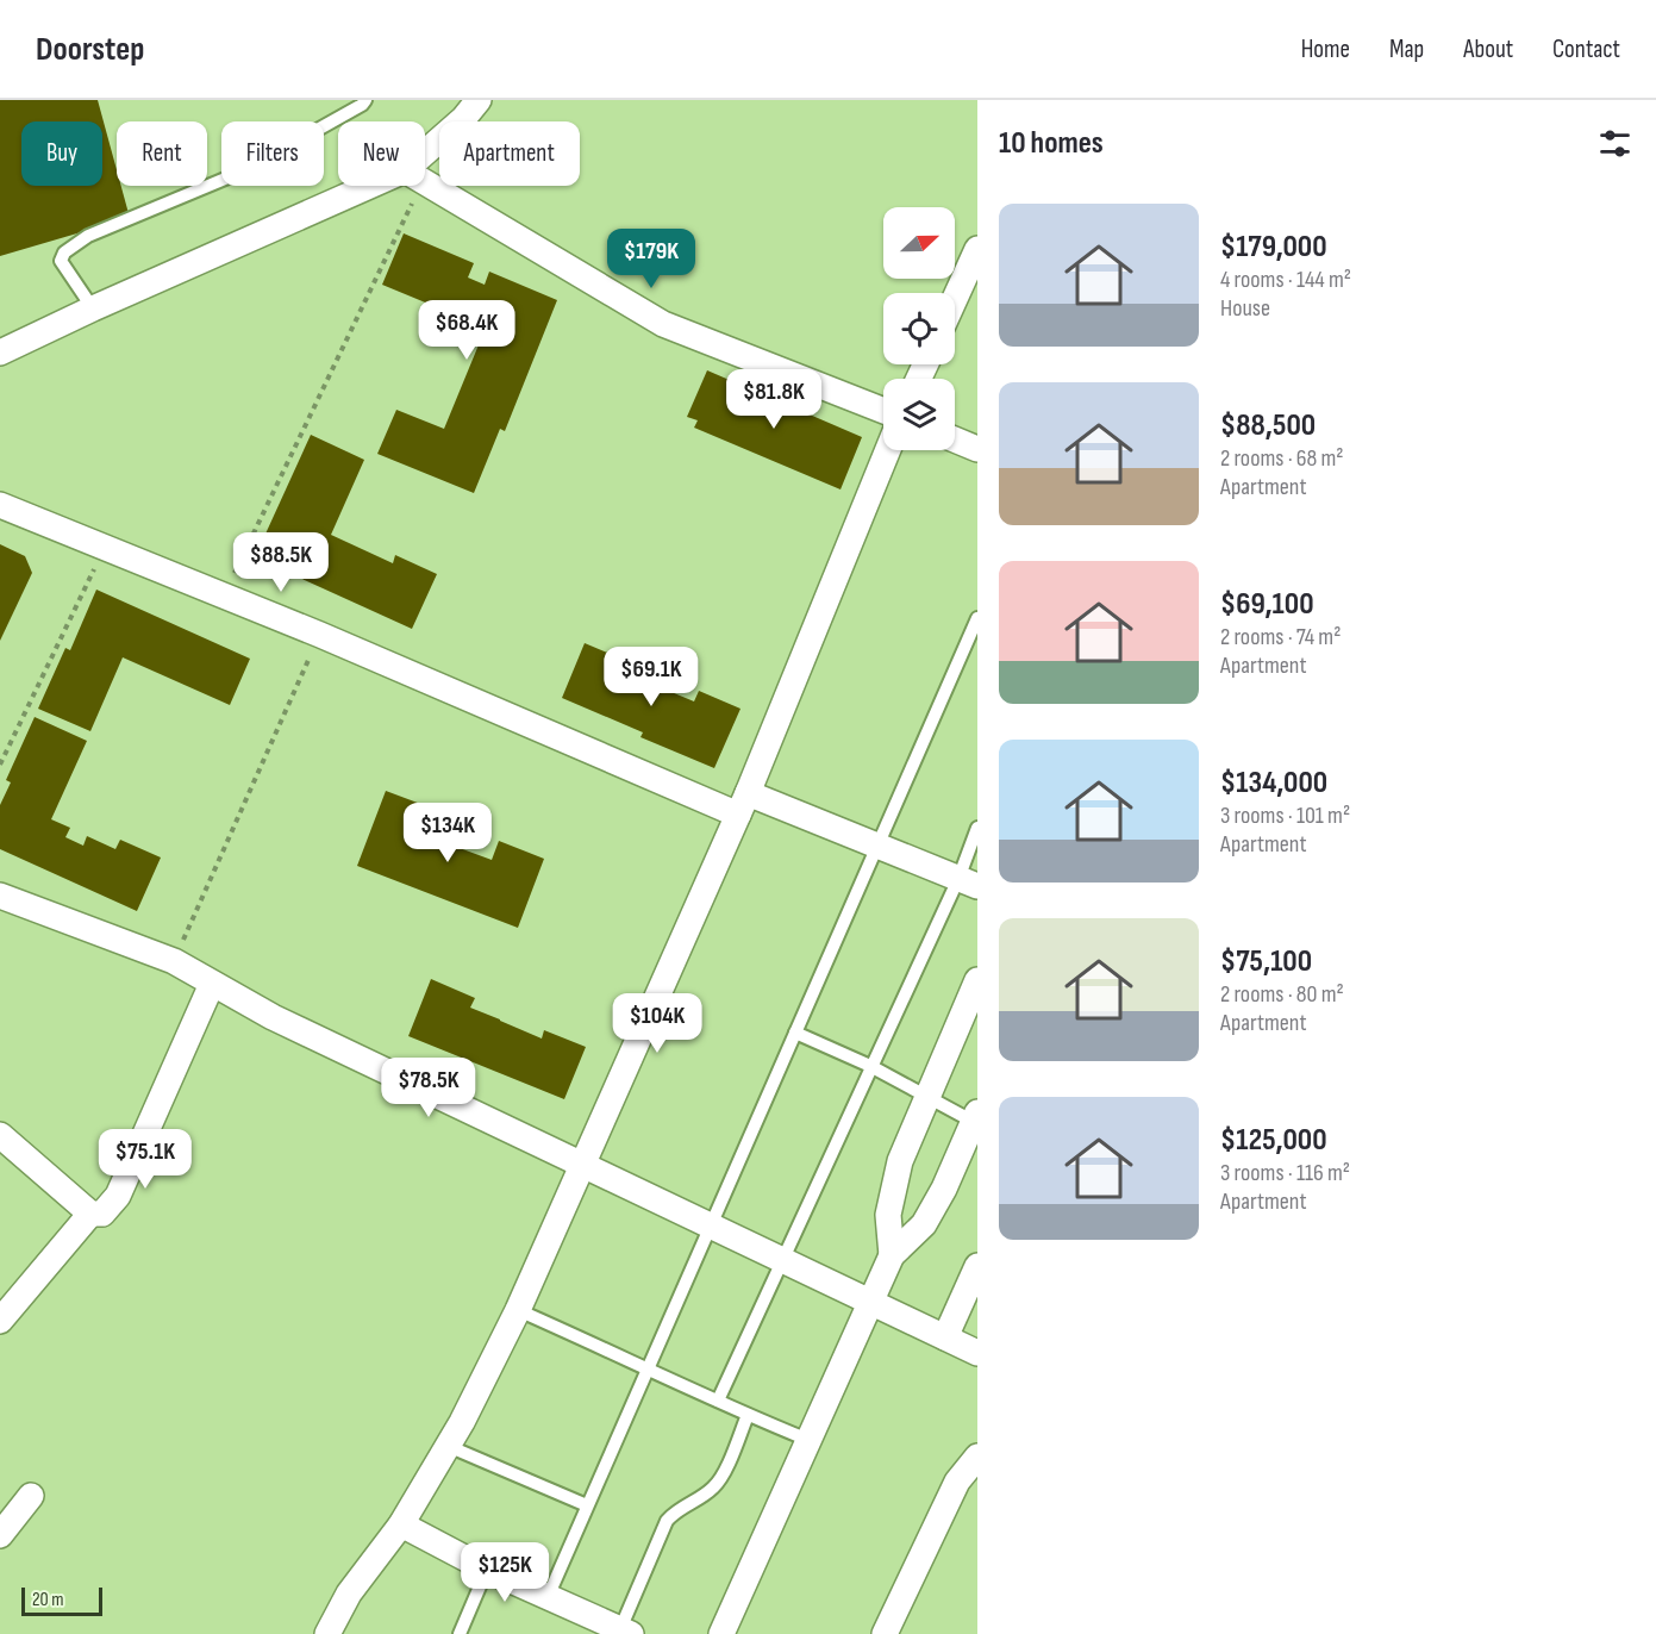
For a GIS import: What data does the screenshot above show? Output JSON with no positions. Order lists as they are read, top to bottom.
{
  "scale_bar": "20 m",
  "north": "right",
  "page": {
    "header": "Doorstep",
    "nav": [
      "Home",
      "Map",
      "About",
      "Contact"
    ],
    "heading": "10 homes",
    "chip": [
      "Buy",
      "Rent",
      "Filters",
      "New",
      "Apartment"
    ],
    "list": [
      {
        "name": "$179,000",
        "note": "4 rooms · 144 m² · House"
      },
      {
        "name": "$88,500",
        "note": "2 rooms · 68 m² · Apartment"
      },
      {
        "name": "$69,100",
        "note": "2 rooms · 74 m² · Apartment"
      },
      {
        "name": "$134,000",
        "note": "3 rooms · 101 m² · Apartment"
      },
      {
        "name": "$75,100",
        "note": "2 rooms · 80 m² · Apartment"
      },
      {
        "name": "$125,000",
        "note": "3 rooms · 116 m² · Apartment"
      }
    ],
    "price": [
      "$179K",
      "$68.4K",
      "$81.8K",
      "$88.5K",
      "$69.1K",
      "$134K",
      "$104K",
      "$78.5K",
      "$75.1K",
      "$125K"
    ],
    "scale": "20 m"
  }
}
